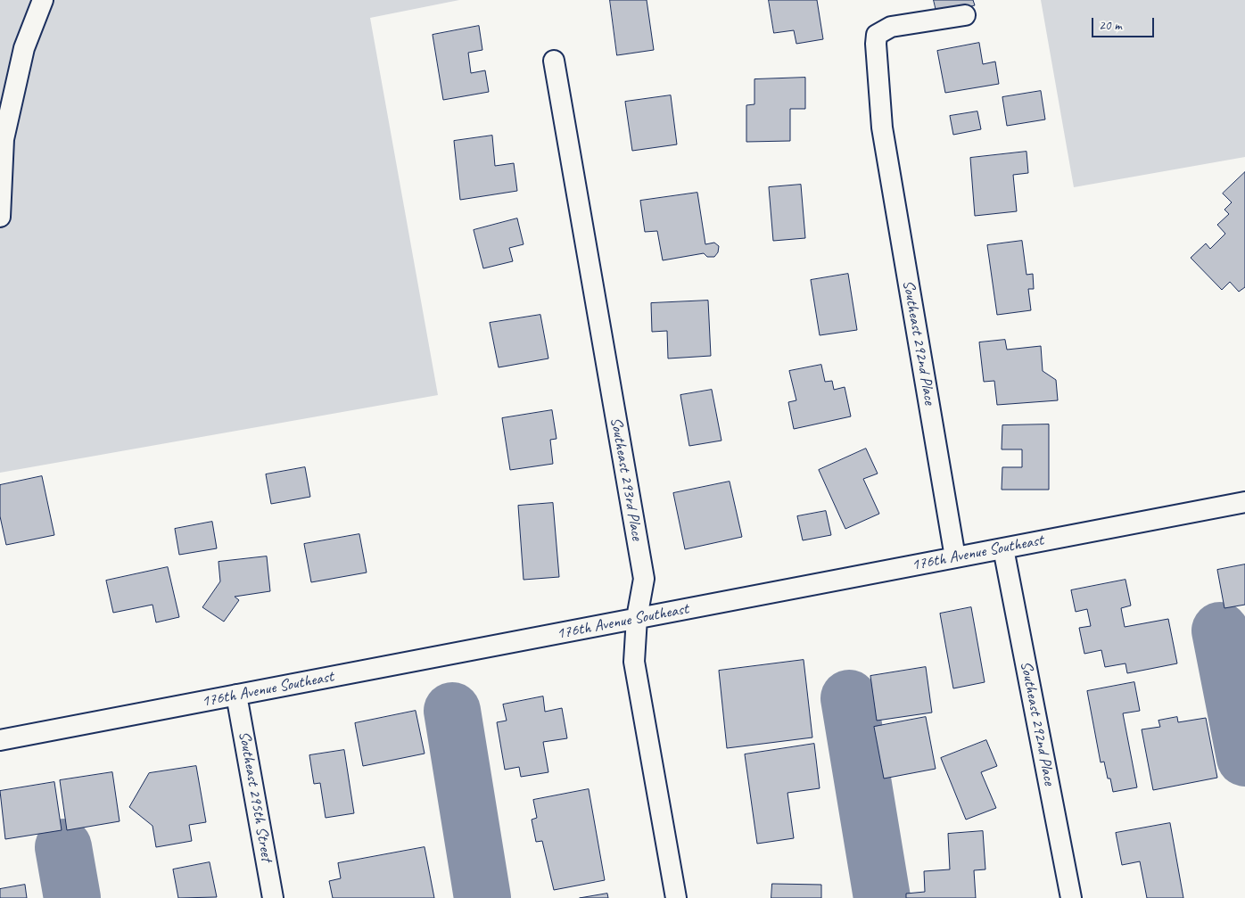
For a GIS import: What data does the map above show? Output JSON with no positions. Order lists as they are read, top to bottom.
{
  "streets": {
    "street": [
      "Southeast 292nd Place",
      "Southeast 293rd Place",
      "176th Avenue Southeast",
      "Southeast 295th Street"
    ]
  },
  "crossings": [
    ["Southeast 292nd Place", "176th Avenue Southeast"],
    ["Southeast 293rd Place", "176th Avenue Southeast"],
    ["176th Avenue Southeast", "Southeast 295th Street"]
  ],
  "scale_bar": "20 m"
}
